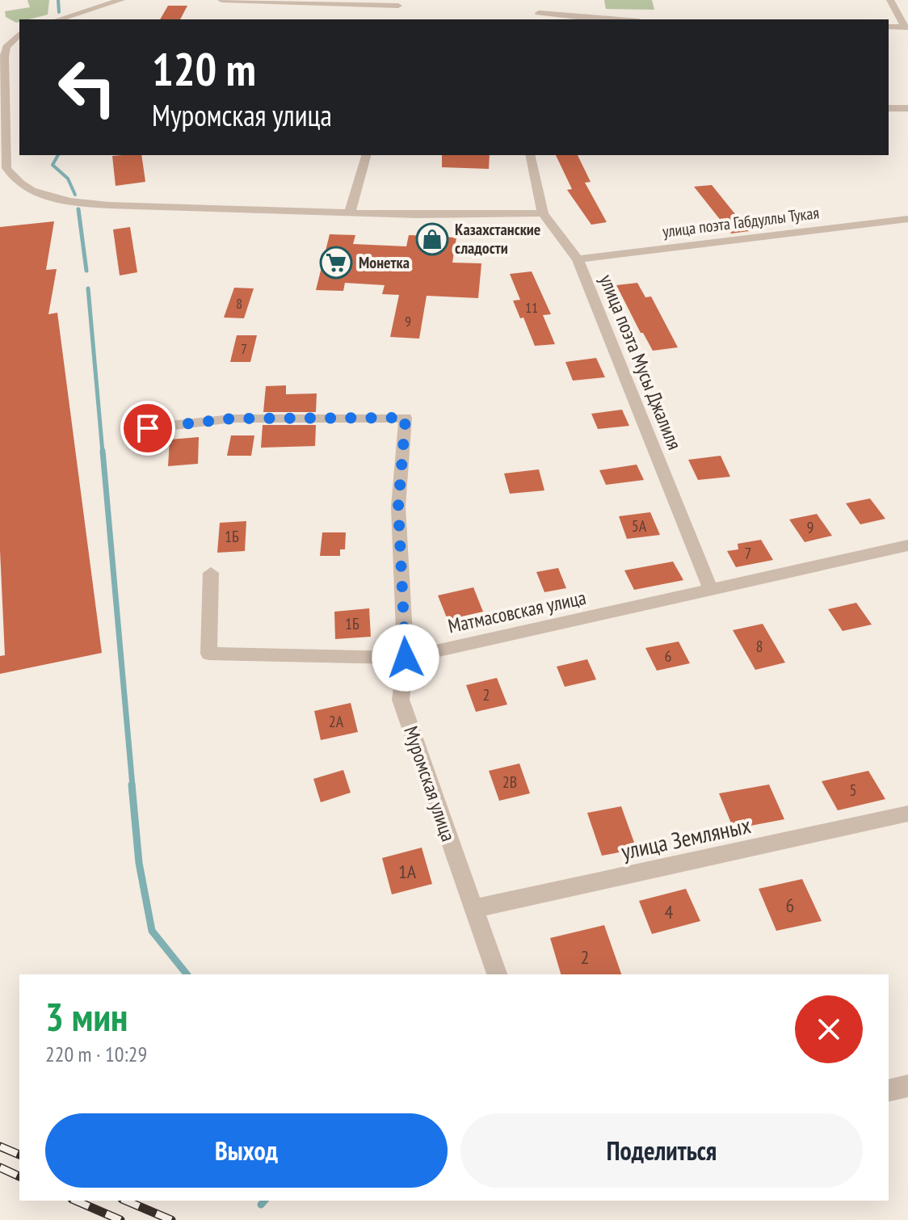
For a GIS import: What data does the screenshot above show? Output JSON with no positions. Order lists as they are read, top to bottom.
{
  "streets": {
    "street": [
      "улица поэта Габдуллы Тукая",
      "улица поэта Мусы Джалиля",
      "Матмасовская улица",
      "Муромская улица",
      "улица Земляных"
    ]
  },
  "crossings": [
    ["улица поэта Габдуллы Тукая", "улица поэта Мусы Джалиля"],
    ["улица поэта Мусы Джалиля", "Матмасовская улица"],
    ["Матмасовская улица", "Муромская улица"],
    ["Муромская улица", "улица Земляных"]
  ],
  "places": {
    "shop": ["Казахстанские сладости"],
    "supermarket": ["Монетка"]
  },
  "house_numbers": [
    "8",
    "11",
    "9",
    "7",
    "5А",
    "9",
    "1Б",
    "7",
    "1Б",
    "8",
    "6",
    "2",
    "2А",
    "2В",
    "5",
    "1А",
    "6",
    "4",
    "2"
  ],
  "page": {
    "turn": ["120 m", "Муромская улица"],
    "heading": ["3 мин", "220 m · 10:29"],
    "buttons": ["Выход", "Поделиться"]
  }
}
